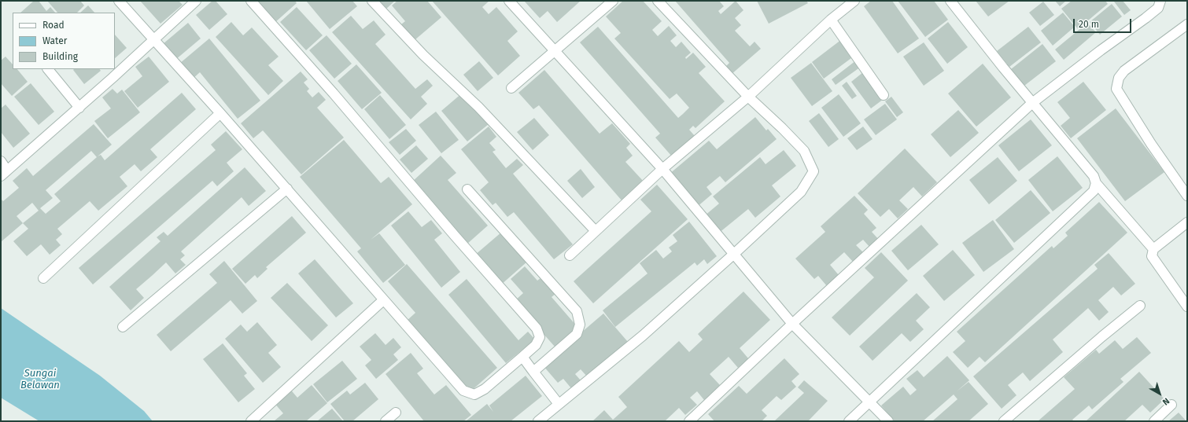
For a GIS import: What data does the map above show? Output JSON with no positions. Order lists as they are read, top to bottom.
{
  "water": ["Sungai Belawan"],
  "legend": ["Road", "Water", "Building"],
  "scale_bar": "20 m",
  "north": "bottom right"
}
